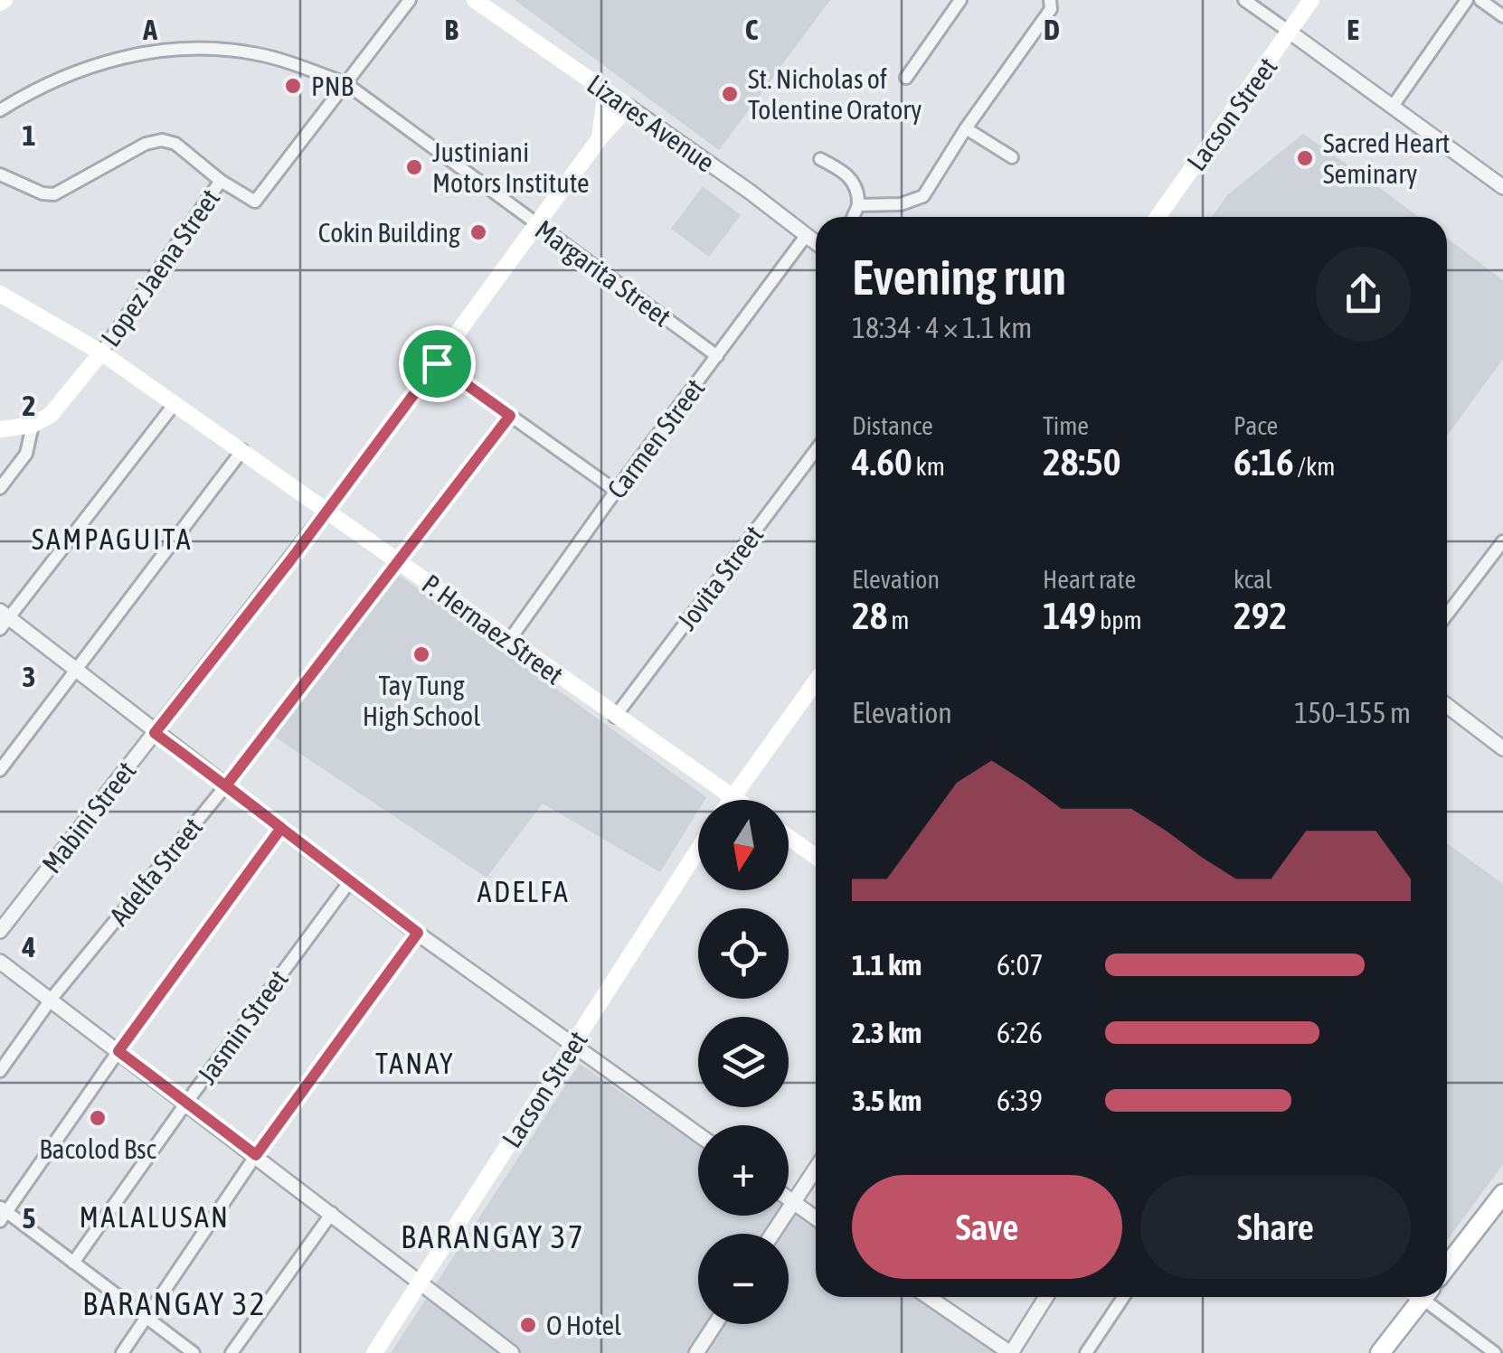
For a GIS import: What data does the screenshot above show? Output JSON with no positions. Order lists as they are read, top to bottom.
{
  "streets": {
    "main road": [
      "Lacson Street",
      "Lizares Avenue",
      "Lopez Jaena Street",
      "P. Hernaez Street",
      "Mabini Street"
    ],
    "street": [
      "Margarita Street",
      "Carmen Street",
      "Jovita Street",
      "Adelfa Street",
      "Jasmin Street"
    ]
  },
  "crossings": [
    ["Lizares Avenue", "Carmen Street"],
    ["Lizares Avenue", "Mabini Street"],
    ["Lopez Jaena Street", "Margarita Street"],
    ["Lopez Jaena Street", "P. Hernaez Street"],
    ["Margarita Street", "Carmen Street"],
    ["Margarita Street", "Mabini Street"],
    ["Carmen Street", "P. Hernaez Street"],
    ["Jovita Street", "P. Hernaez Street"],
    ["P. Hernaez Street", "Mabini Street"],
    ["P. Hernaez Street", "Adelfa Street"]
  ],
  "districts": [
    "SAMPAGUITA",
    "ADELFA",
    "TANAY",
    "MALALUSAN",
    "BARANGAY 37",
    "BARANGAY 32"
  ],
  "places": [
    "PNB",
    "St. Nicholas of Tolentine Oratory",
    "Sacred Heart Seminary",
    "Justiniani Motors Institute",
    "Cokin Building",
    "Tay Tung High School",
    "Bacolod Bsc",
    "O Hotel"
  ],
  "north": "bottom",
  "page": {
    "heading": ["Evening run", "18:34 · 4 × 1.1 km"],
    "stats": [
      ["Distance", "4.60 km"],
      ["Time", "28:50"],
      ["Pace", "6:16 /km"],
      ["Elevation", "28 m"],
      ["Heart rate", "149 bpm"],
      ["kcal", "292"]
    ],
    "chart": ["Elevation", "150–155 m"],
    "map_buttons": ["+", "−"],
    "list": [
      {
        "name": "1.1 km",
        "note": "6:07"
      },
      {
        "name": "2.3 km",
        "note": "6:26"
      },
      {
        "name": "3.5 km",
        "note": "6:39"
      }
    ],
    "buttons": ["Save", "Share"]
  },
  "grid": {
    "columns": [
      "A",
      "B",
      "C",
      "D",
      "E"
    ],
    "rows": [
      "1",
      "2",
      "3",
      "4",
      "5"
    ]
  }
}
